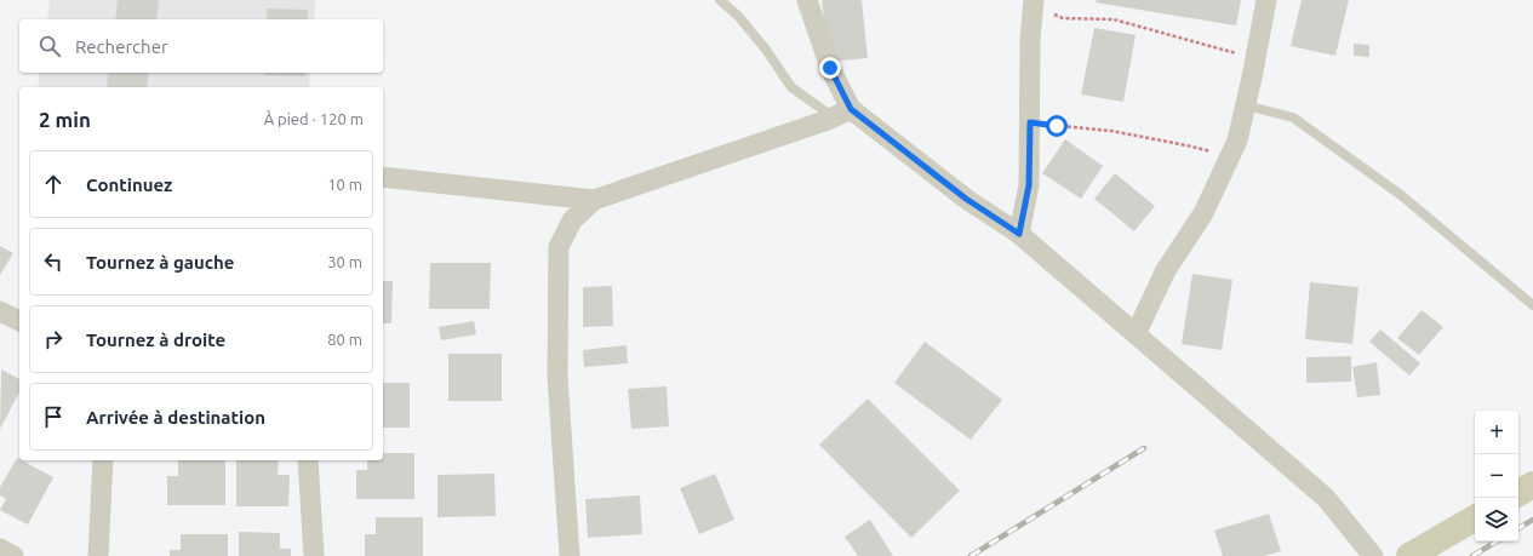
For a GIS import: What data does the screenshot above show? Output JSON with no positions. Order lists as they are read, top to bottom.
{
  "page": {
    "search": "Rechercher",
    "heading": ["2 min", "À pied · 120 m"],
    "list": [
      ["Continuez", "10 m"],
      ["Tournez à gauche", "30 m"],
      ["Tournez à droite", "80 m"],
      "Arrivée à destination"
    ],
    "map_buttons": ["+", "−"]
  }
}
